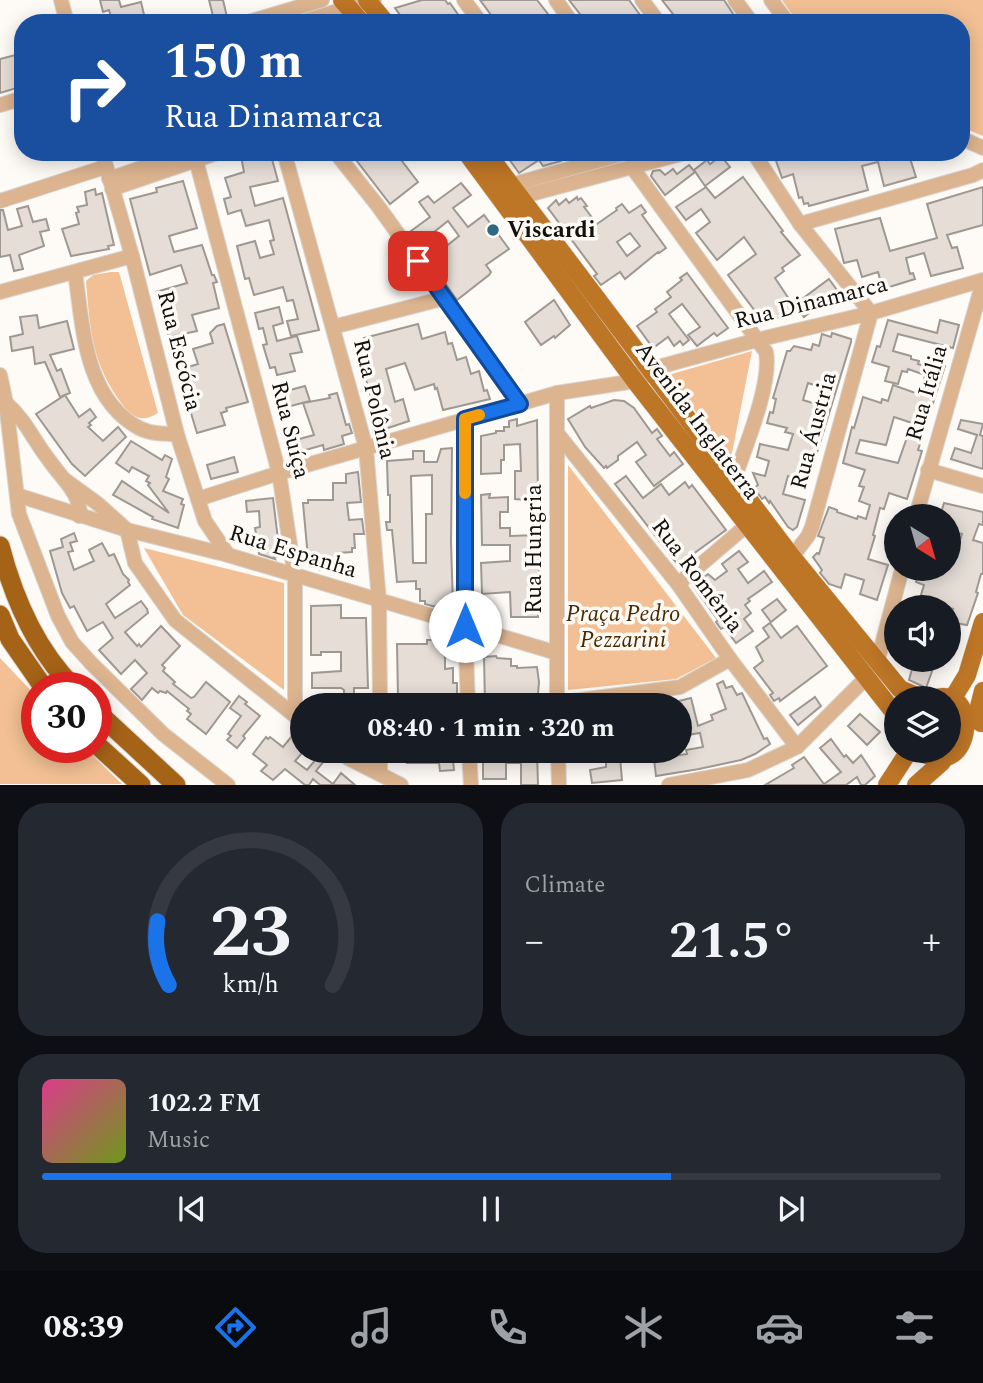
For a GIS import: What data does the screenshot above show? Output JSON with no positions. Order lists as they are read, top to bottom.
{
  "streets": {
    "main road": ["Avenida Inglaterra"],
    "street": [
      "Rua Dinamarca",
      "Rua Escócia",
      "Rua Itália",
      "Rua Polônia",
      "Rua Suíça",
      "Rua Áustria",
      "Rua Hungria",
      "Rua Espanha",
      "Rua Romênia"
    ]
  },
  "crossings": [
    ["Rua Dinamarca", "Rua Escócia"],
    ["Rua Dinamarca", "Rua Itália"],
    ["Rua Dinamarca", "Rua Polônia"],
    ["Rua Dinamarca", "Avenida Inglaterra"],
    ["Rua Dinamarca", "Rua Suíça"],
    ["Rua Dinamarca", "Rua Áustria"],
    ["Rua Dinamarca", "Rua Hungria"],
    ["Rua Escócia", "Rua Espanha"],
    ["Rua Polônia", "Rua Espanha"],
    ["Avenida Inglaterra", "Rua Áustria"],
    ["Rua Suíça", "Rua Espanha"],
    ["Rua Hungria", "Rua Espanha"],
    ["Rua Hungria", "Rua Romênia"]
  ],
  "parks": ["Praça Pedro Pezzarini"],
  "places": ["Viscardi"],
  "north": "bottom right",
  "page": {
    "turn": ["150 m", "Rua Dinamarca"],
    "limit": "30",
    "trip": "08:40 · 1 min · 320 m",
    "tile": "Climate",
    "heat": ["−", "21.5°", "+"],
    "song": ["102.2 FM", "Music"],
    "tabs": "08:39",
    "gauge": ["23", "km/h"]
  }
}
